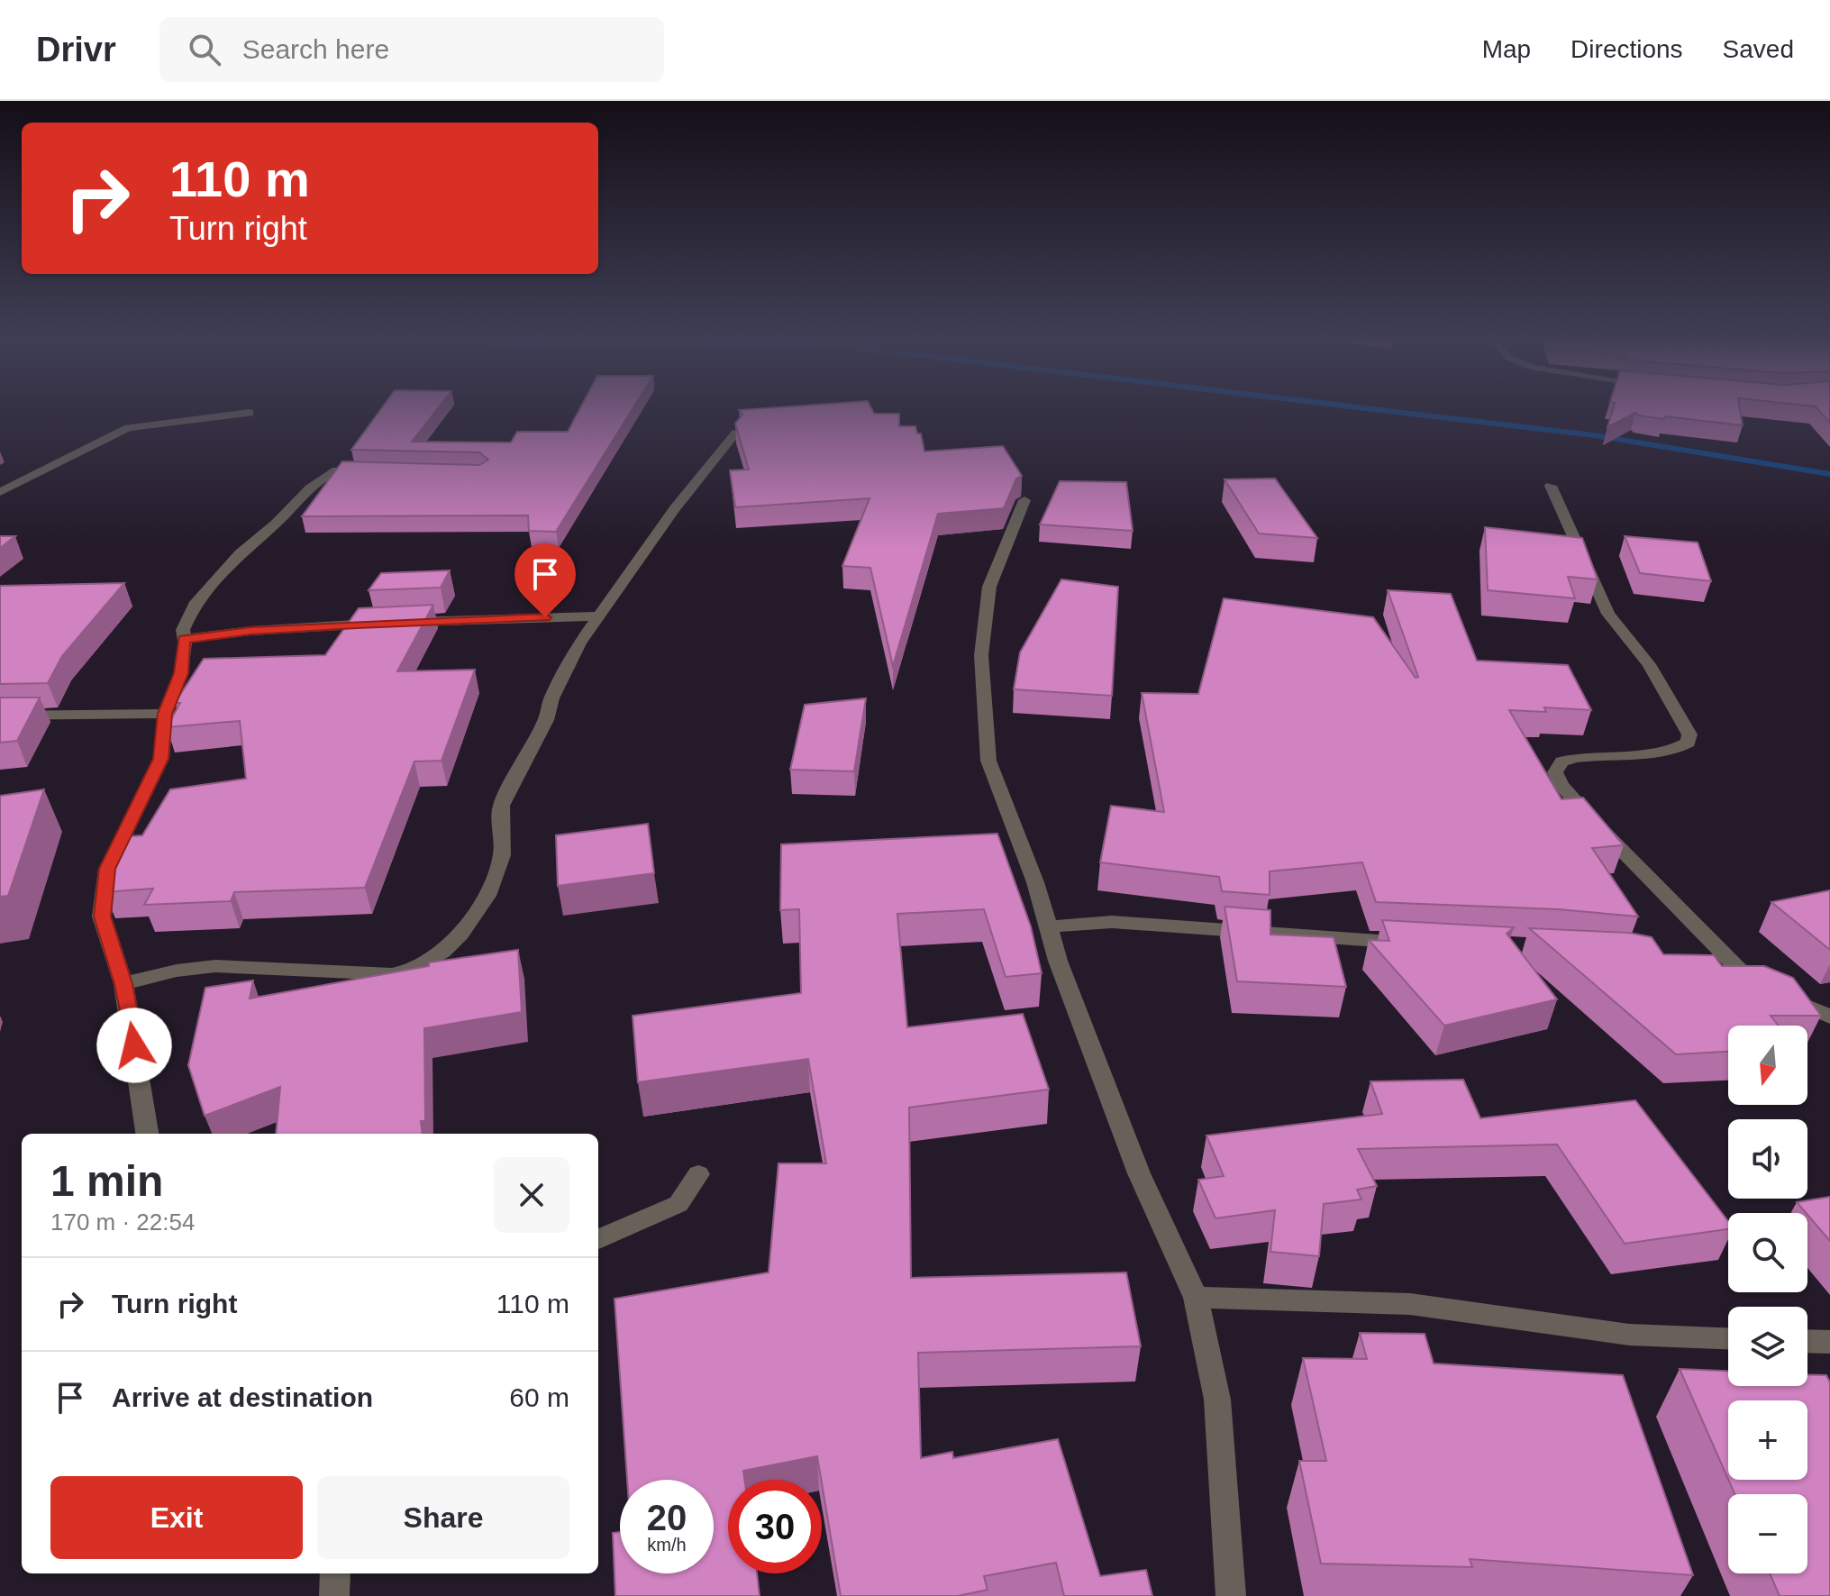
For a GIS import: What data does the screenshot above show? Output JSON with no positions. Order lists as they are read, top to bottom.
{
  "north": "bottom",
  "page": {
    "header": "Drivr",
    "search": "Search here",
    "nav": ["Map", "Directions", "Saved"],
    "turn": ["110 m", "Turn right"],
    "map_buttons": ["+", "−"],
    "heading": ["1 min", "170 m · 22:54"],
    "list": [
      {
        "name": "Turn right",
        "value": "110 m"
      },
      {
        "name": "Arrive at destination",
        "value": "60 m"
      }
    ],
    "buttons": ["Exit", "Share"],
    "speed": "20 km/h",
    "limit": "30"
  }
}
